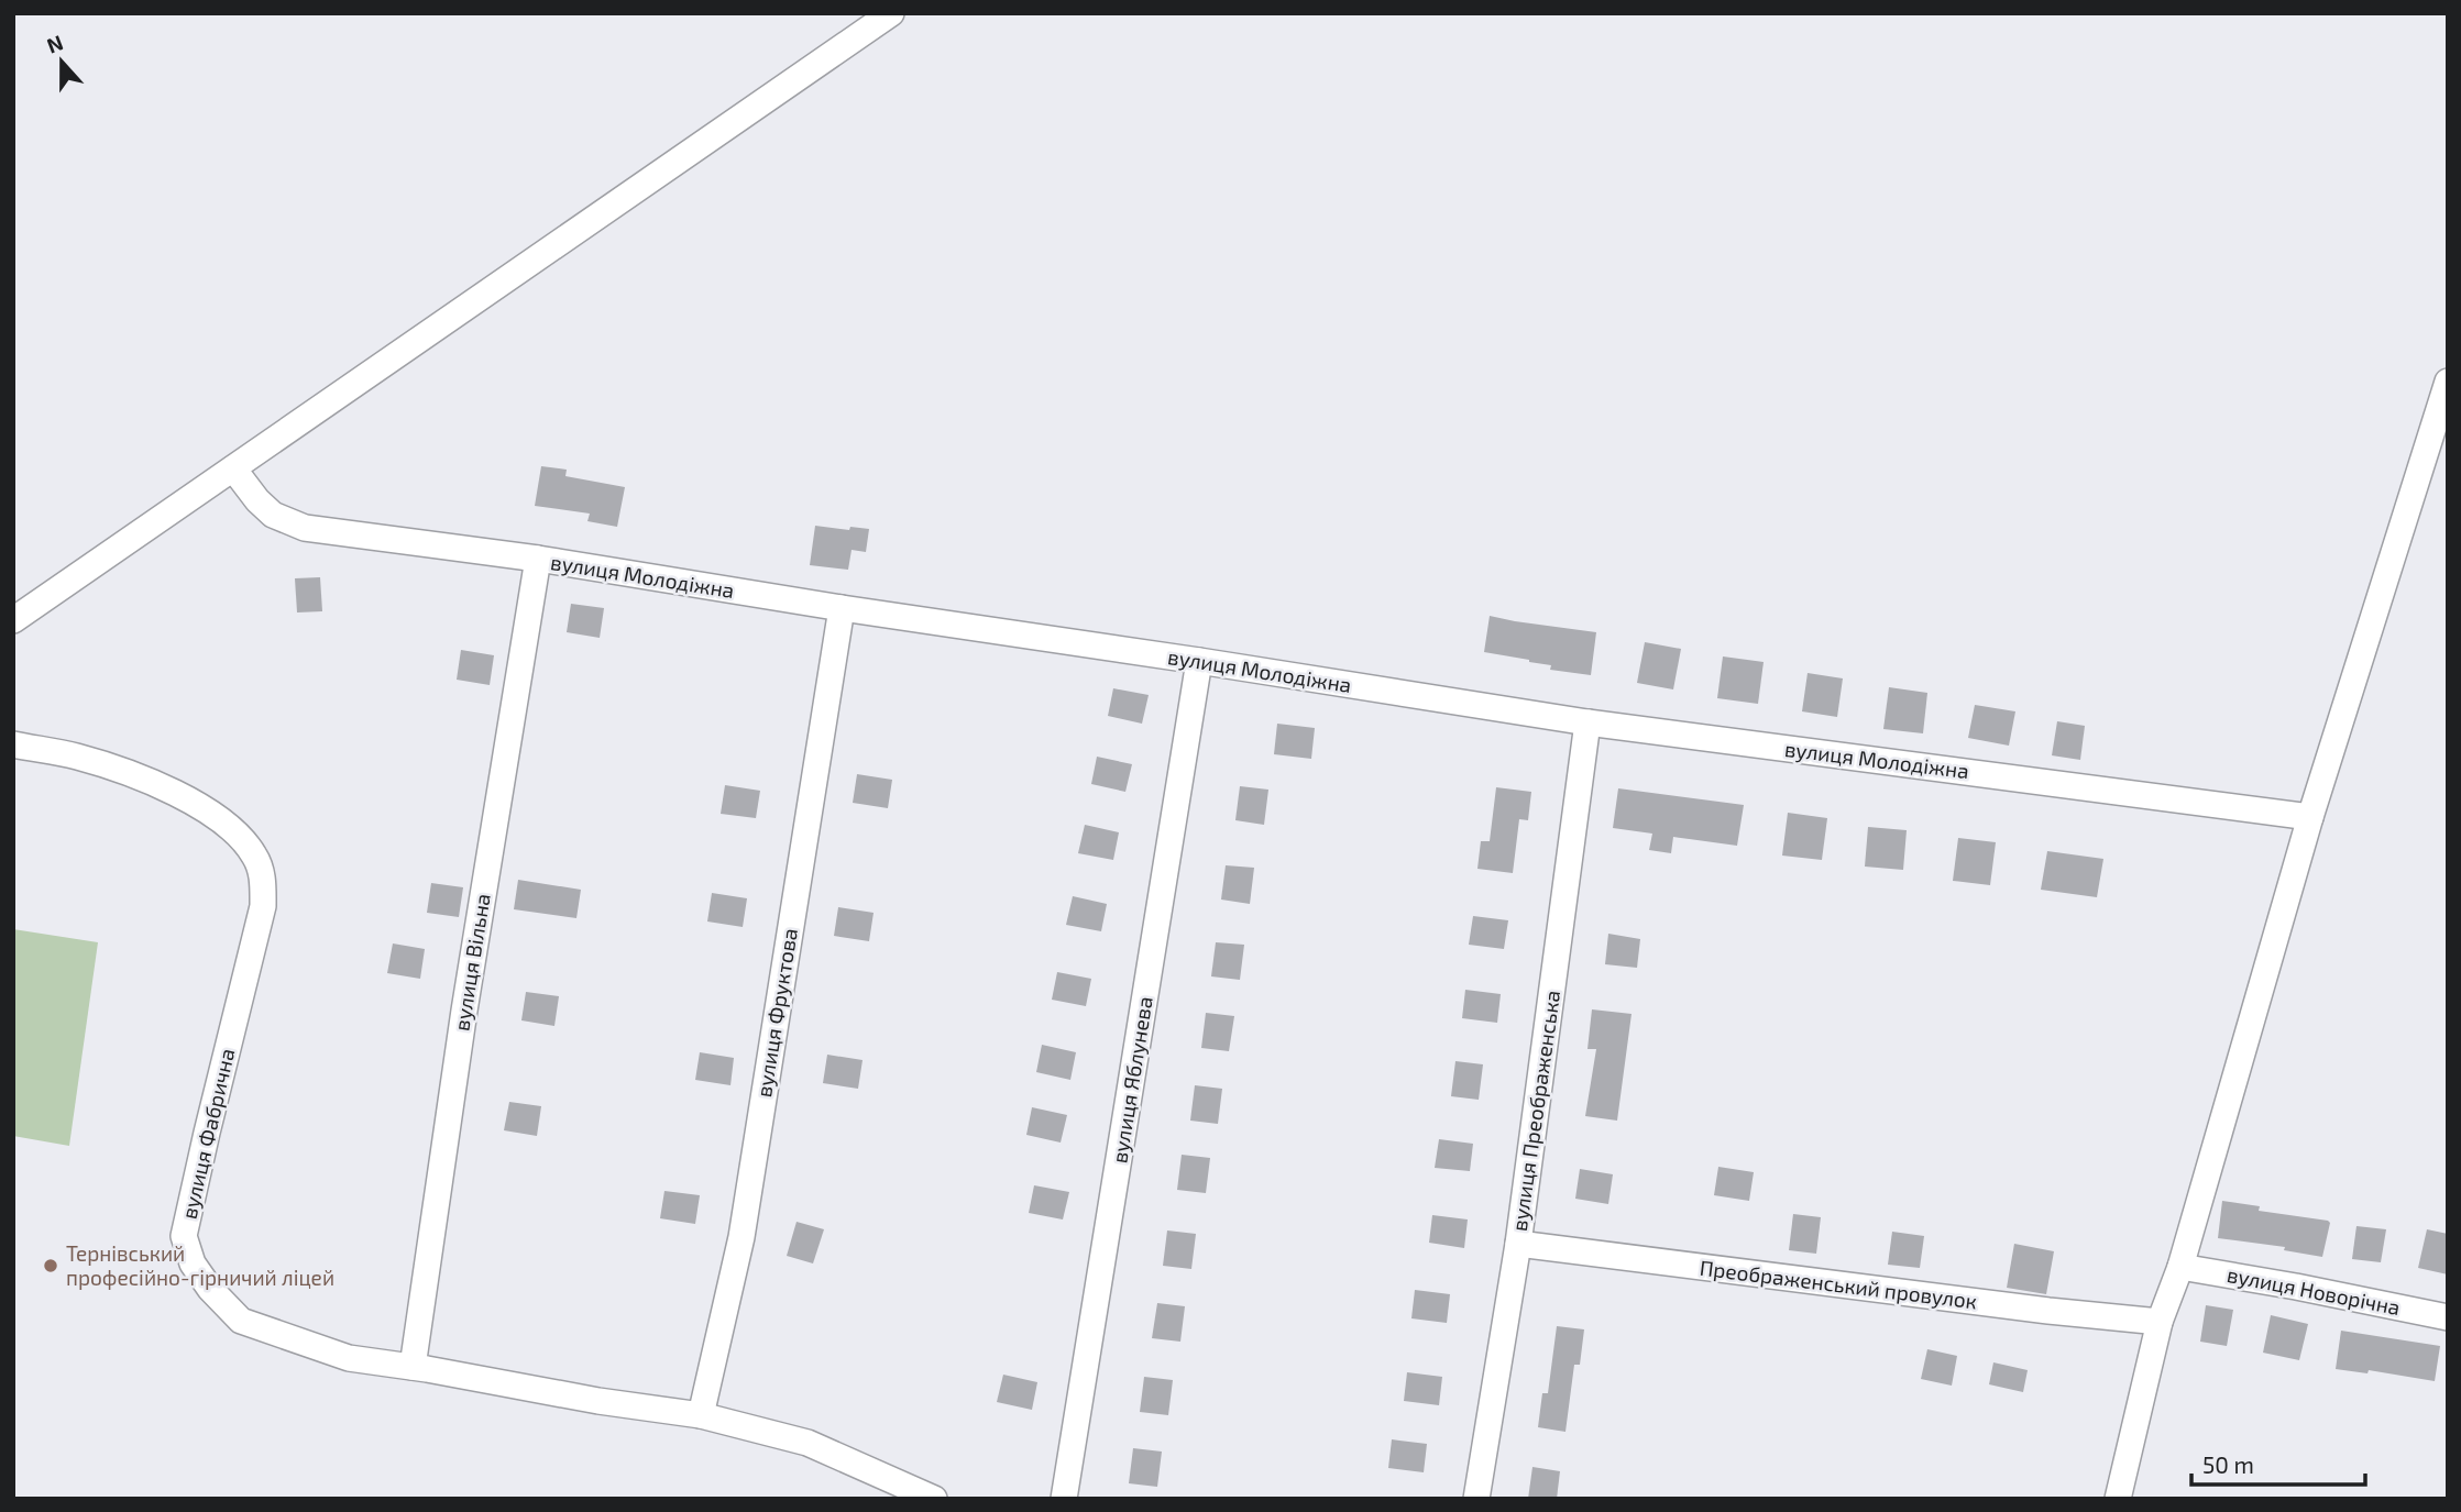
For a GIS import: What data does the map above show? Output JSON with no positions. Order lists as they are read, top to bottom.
{
  "streets": {
    "street": [
      "вулиця Молодіжна",
      "вулиця Вільна",
      "вулиця Фруктова",
      "вулиця Яблунева",
      "вулиця Преображенська",
      "вулиця Фабрична",
      "Преображенський провулок",
      "вулиця Новорічна"
    ]
  },
  "crossings": [
    ["вулиця Молодіжна", "вулиця Вільна"],
    ["вулиця Молодіжна", "вулиця Фруктова"],
    ["вулиця Молодіжна", "вулиця Яблунева"],
    ["вулиця Молодіжна", "вулиця Преображенська"],
    ["вулиця Вільна", "вулиця Фабрична"],
    ["вулиця Фруктова", "вулиця Фабрична"],
    ["вулиця Преображенська", "Преображенський провулок"]
  ],
  "places": ["Тернівський професійно-гірничий ліцей"],
  "scale_bar": "50 m",
  "north": "top"
}
